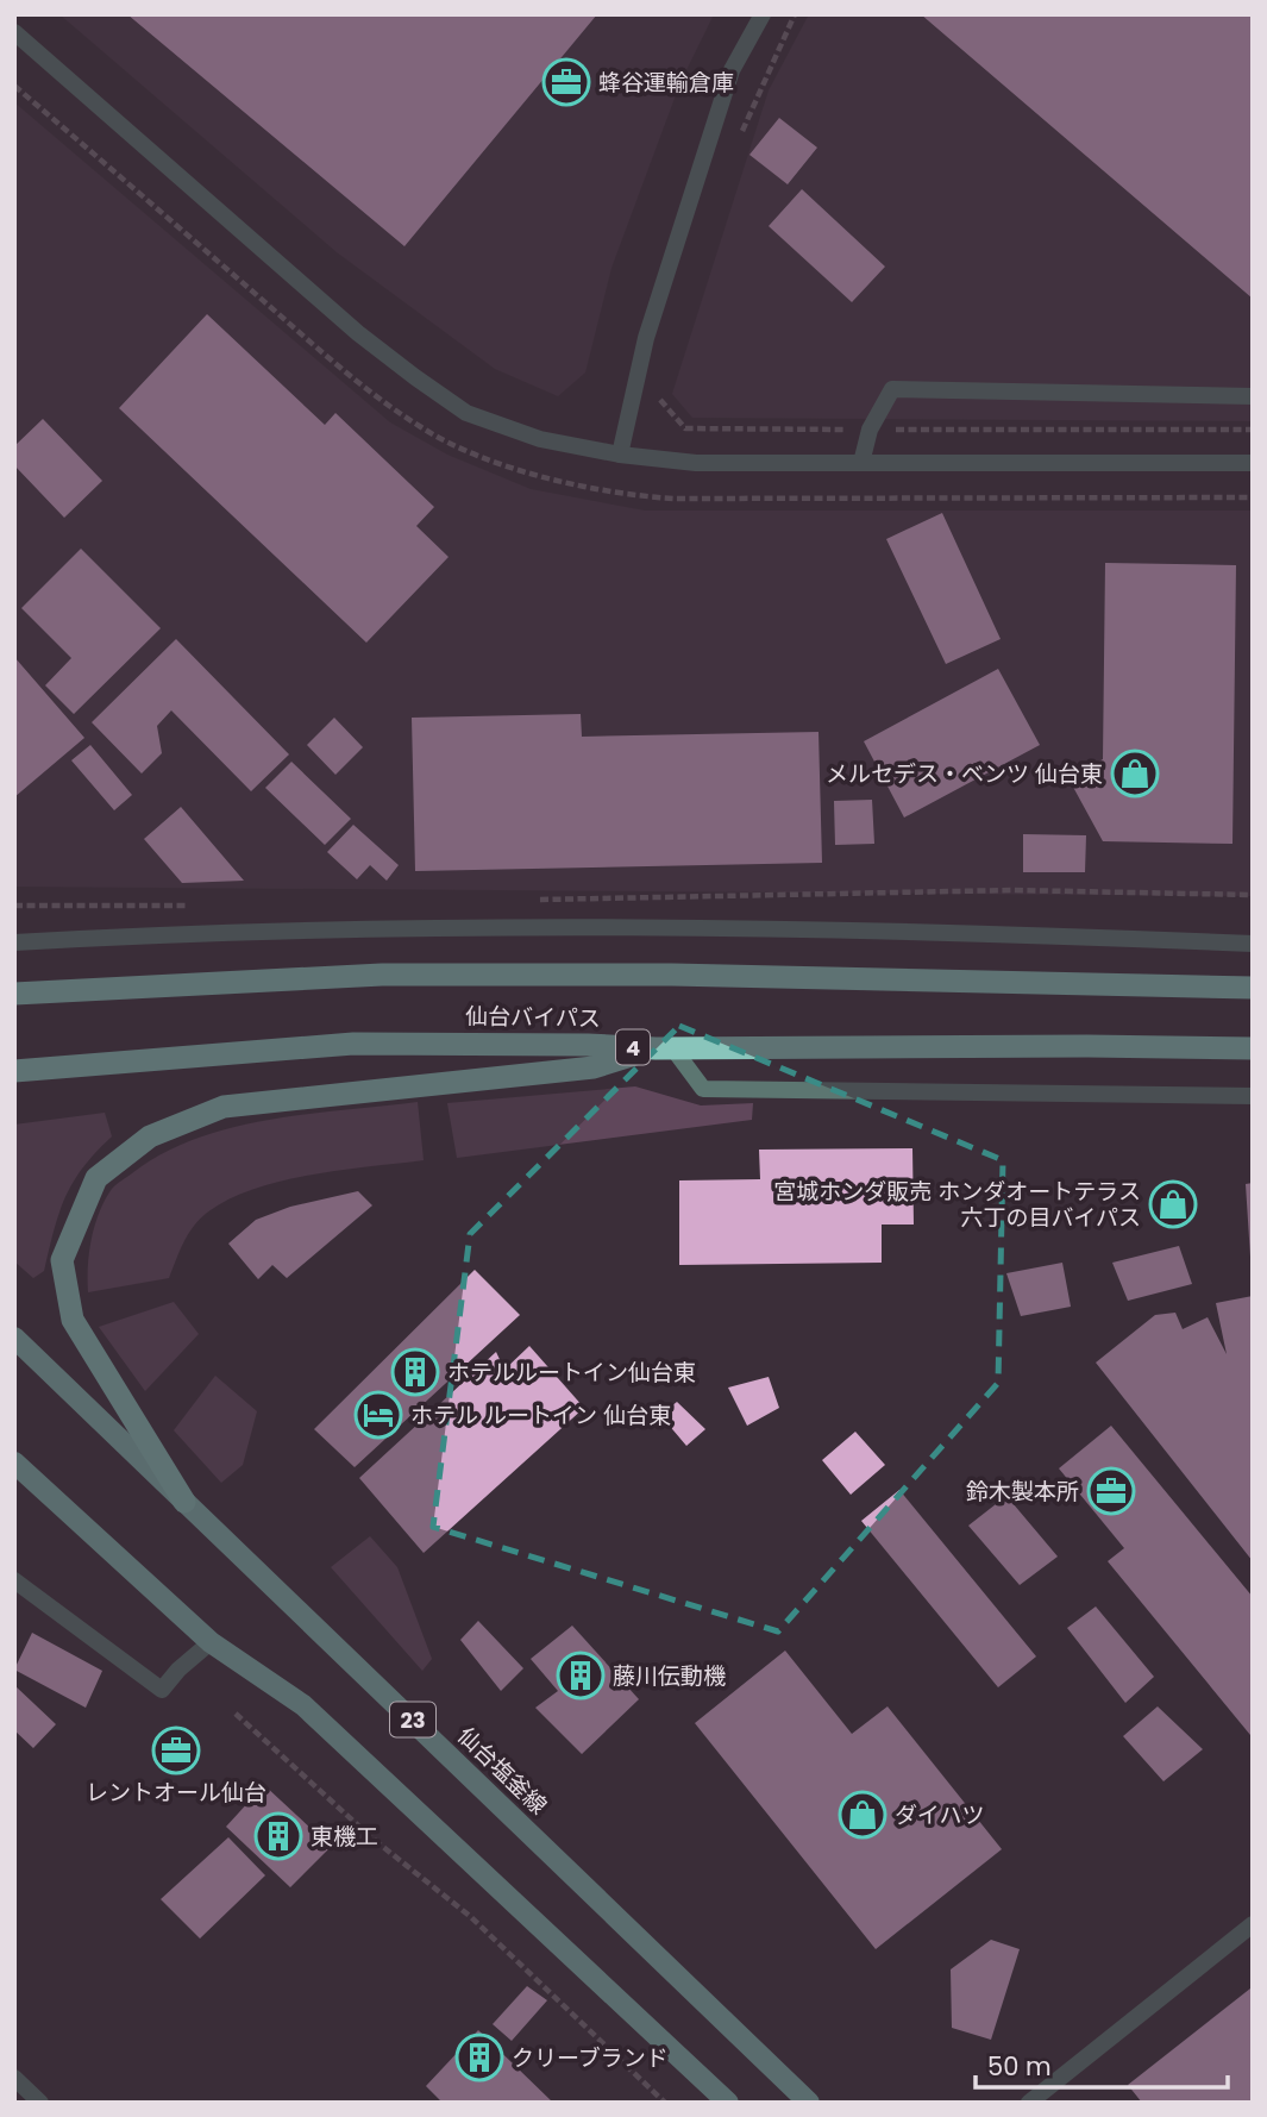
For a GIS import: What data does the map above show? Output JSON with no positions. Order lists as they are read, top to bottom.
{
  "streets": {
    "highway": ["仙台バイパス", "4"],
    "main road": ["23", "仙台塩釜線"]
  },
  "places": {
    "office": ["蜂谷運輸倉庫", "鈴木製本所", "レントオール仙台"],
    "shop": ["メルセデス・ベンツ 仙台東", "宮城ホンダ販売 ホンダオートテラス 六丁の目バイパス", "ダイハツ"],
    "building": [
      "ホテルルートイン仙台東",
      "藤川伝動機",
      "東機工",
      "クリーブランド"
    ],
    "hotel": ["ホテル ルートイン 仙台東"]
  },
  "scale_bar": "50 m"
}
